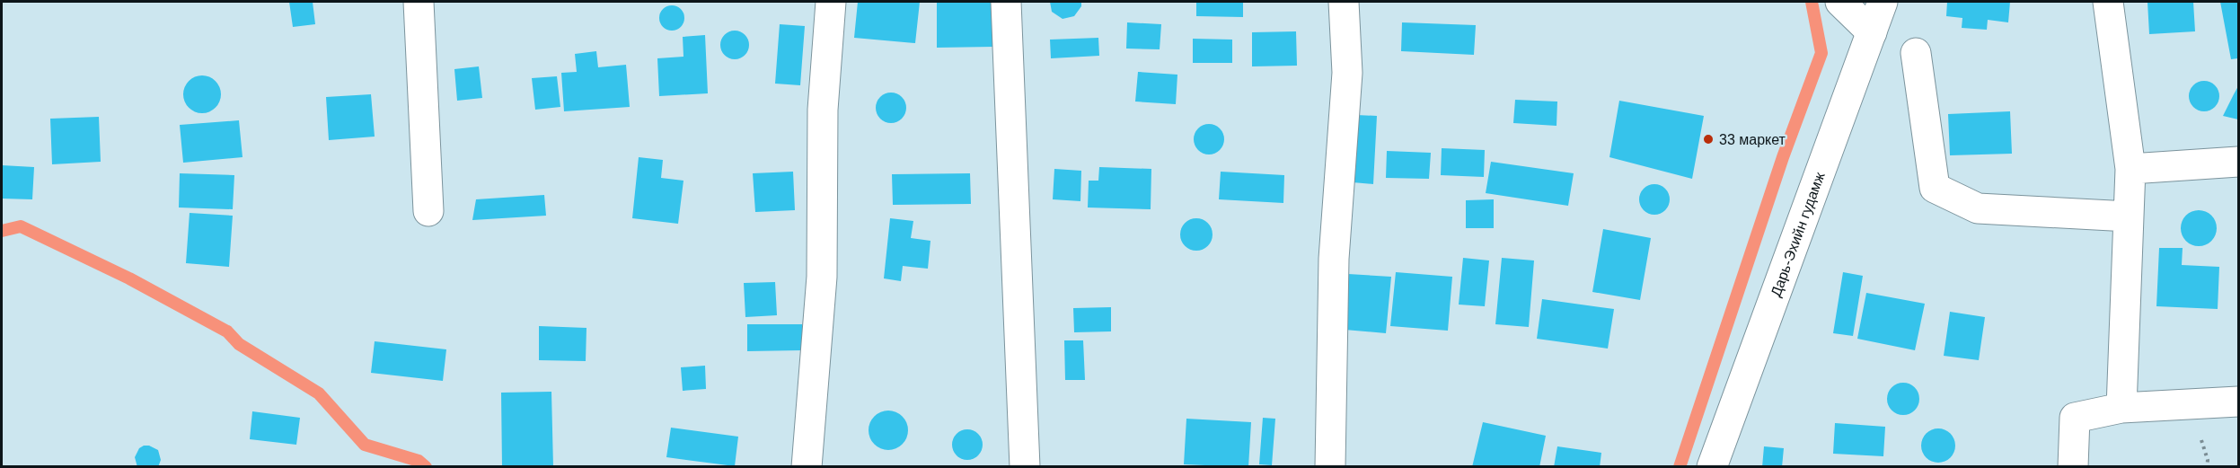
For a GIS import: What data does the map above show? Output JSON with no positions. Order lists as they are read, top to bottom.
{
  "streets": {
    "street": ["Дарь-Эхийн гудамж"]
  },
  "places": ["33 маркет"]
}
